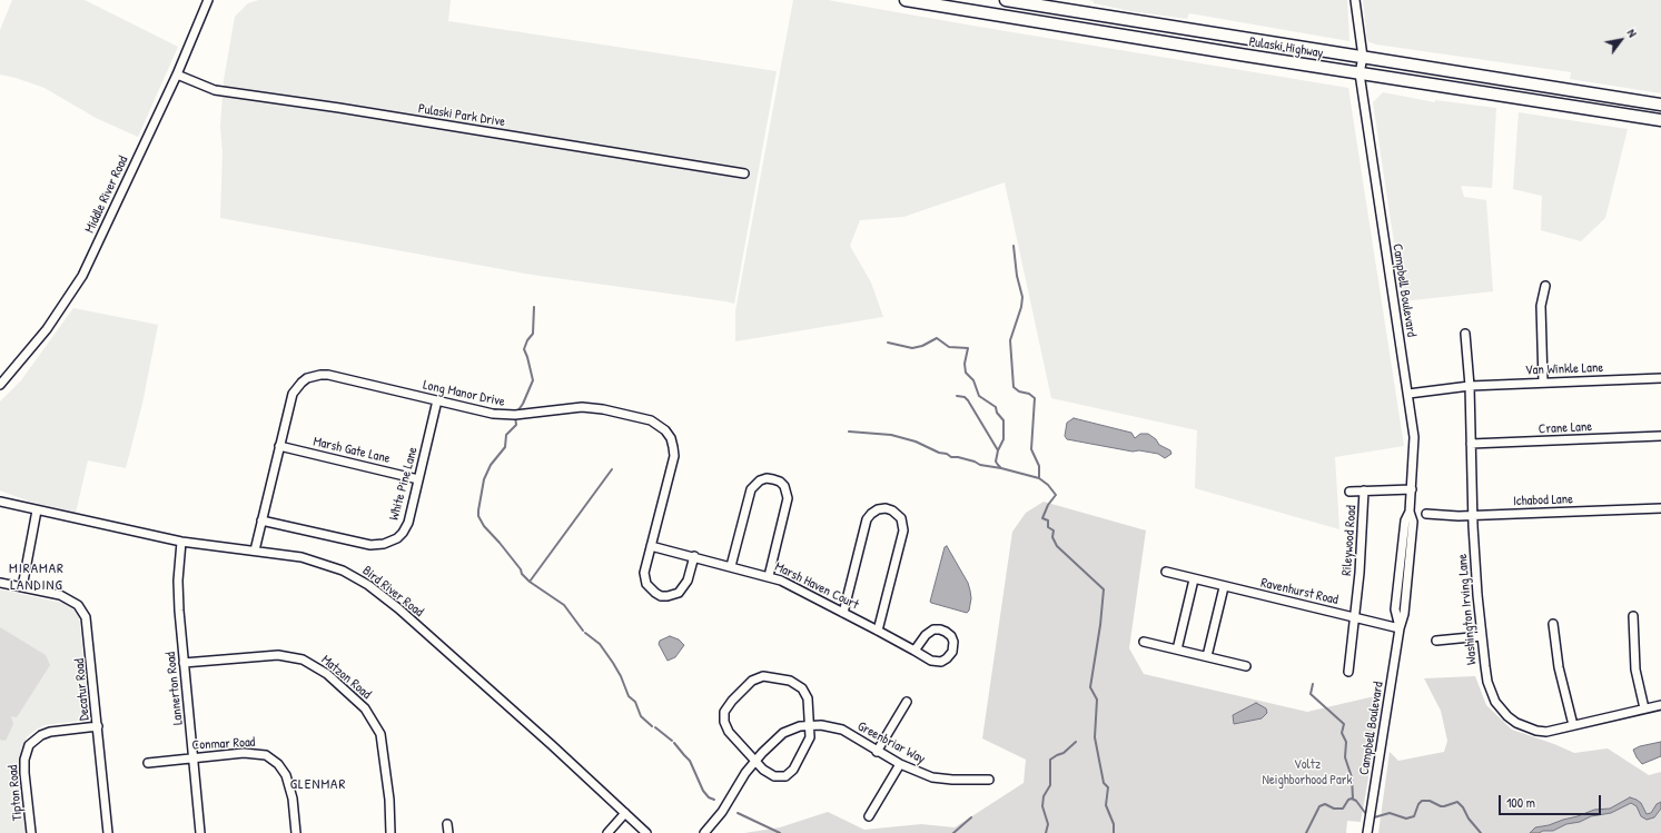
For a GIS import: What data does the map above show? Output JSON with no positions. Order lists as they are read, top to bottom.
{
  "streets": {
    "highway": ["Pulaski Highway"],
    "street": [
      "Pulaski Park Drive",
      "Middle River Road",
      "Campbell Boulevard",
      "Van Winkle Lane",
      "Long Manor Drive",
      "Crane Lane",
      "Marsh Gate Lane",
      "White Pine Lane",
      "Ichabod Lane",
      "Rileywood Road",
      "Marsh Haven Court",
      "Bird River Road",
      "Ravenhurst Road",
      "Washington Irving Lane",
      "Matzon Road",
      "Lannerton Road",
      "Decatur Road",
      "Greenbriar Way",
      "Conmar Road",
      "Tipton Road"
    ]
  },
  "crossings": [
    ["Pulaski Highway", "Campbell Boulevard"],
    ["Pulaski Park Drive", "Middle River Road"],
    ["Campbell Boulevard", "Van Winkle Lane"],
    ["Campbell Boulevard", "Rileywood Road"],
    ["Campbell Boulevard", "Ravenhurst Road"],
    ["Van Winkle Lane", "Washington Irving Lane"],
    ["Long Manor Drive", "Marsh Gate Lane"],
    ["Long Manor Drive", "White Pine Lane"],
    ["Long Manor Drive", "Marsh Haven Court"],
    ["Long Manor Drive", "Bird River Road"],
    ["Crane Lane", "Washington Irving Lane"],
    ["Marsh Gate Lane", "White Pine Lane"],
    ["Ichabod Lane", "Washington Irving Lane"],
    ["Rileywood Road", "Ravenhurst Road"],
    ["Bird River Road", "Lannerton Road"],
    ["Matzon Road", "Lannerton Road"],
    ["Lannerton Road", "Conmar Road"],
    ["Decatur Road", "Tipton Road"]
  ],
  "districts": ["MIRAMAR LANDING", "GLENMAR"],
  "parks": ["Voltz Neighborhood Park"],
  "scale_bar": "100 m",
  "north": "top right"
}
